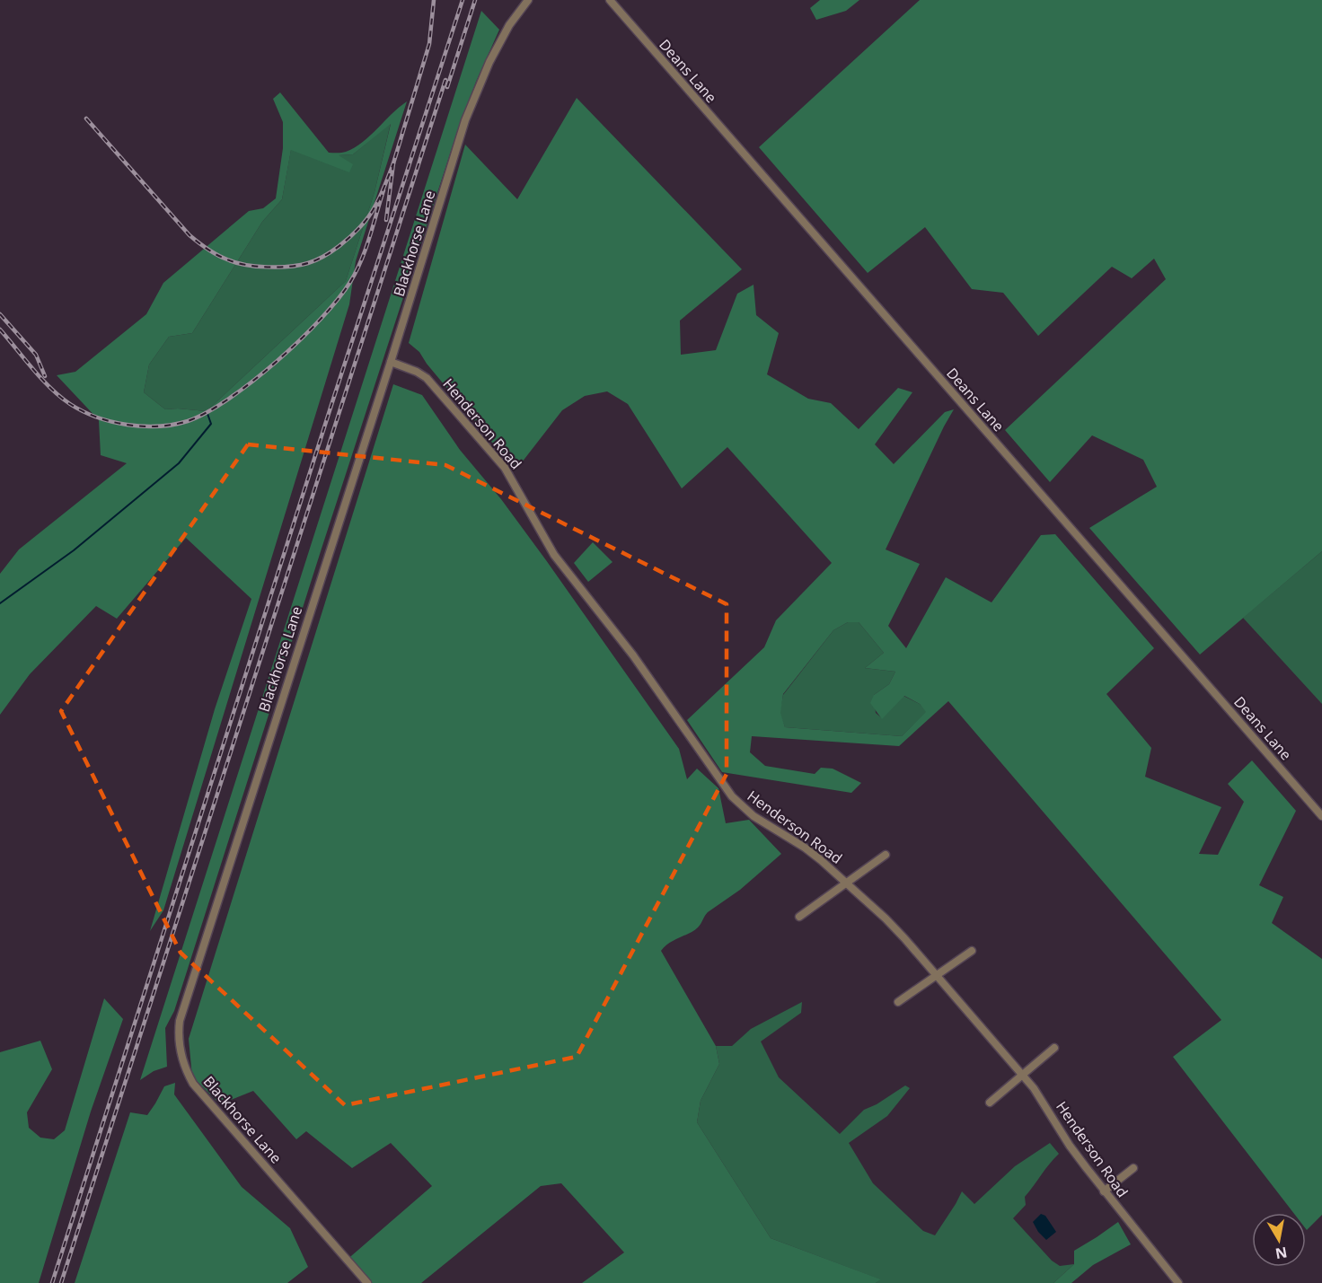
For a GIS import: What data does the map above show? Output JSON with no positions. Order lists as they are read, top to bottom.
{
  "streets": {
    "street": ["Deans Lane", "Blackhorse Lane", "Henderson Road"]
  },
  "crossings": [
    ["Blackhorse Lane", "Henderson Road"]
  ],
  "north": "bottom"
}
